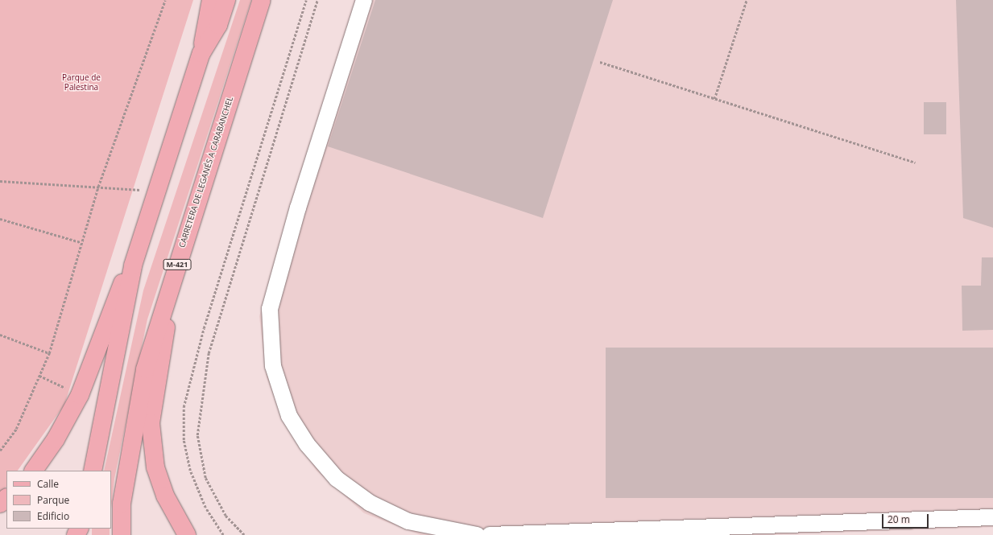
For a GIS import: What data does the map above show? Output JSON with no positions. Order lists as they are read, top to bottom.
{
  "streets": {
    "main road": ["CARRETERA DE LEGANÉS A CARABANCHEL", "M-421"]
  },
  "parks": ["Parque de Palestina"],
  "legend": ["Calle", "Parque", "Edificio"],
  "scale_bar": "20 m"
}
